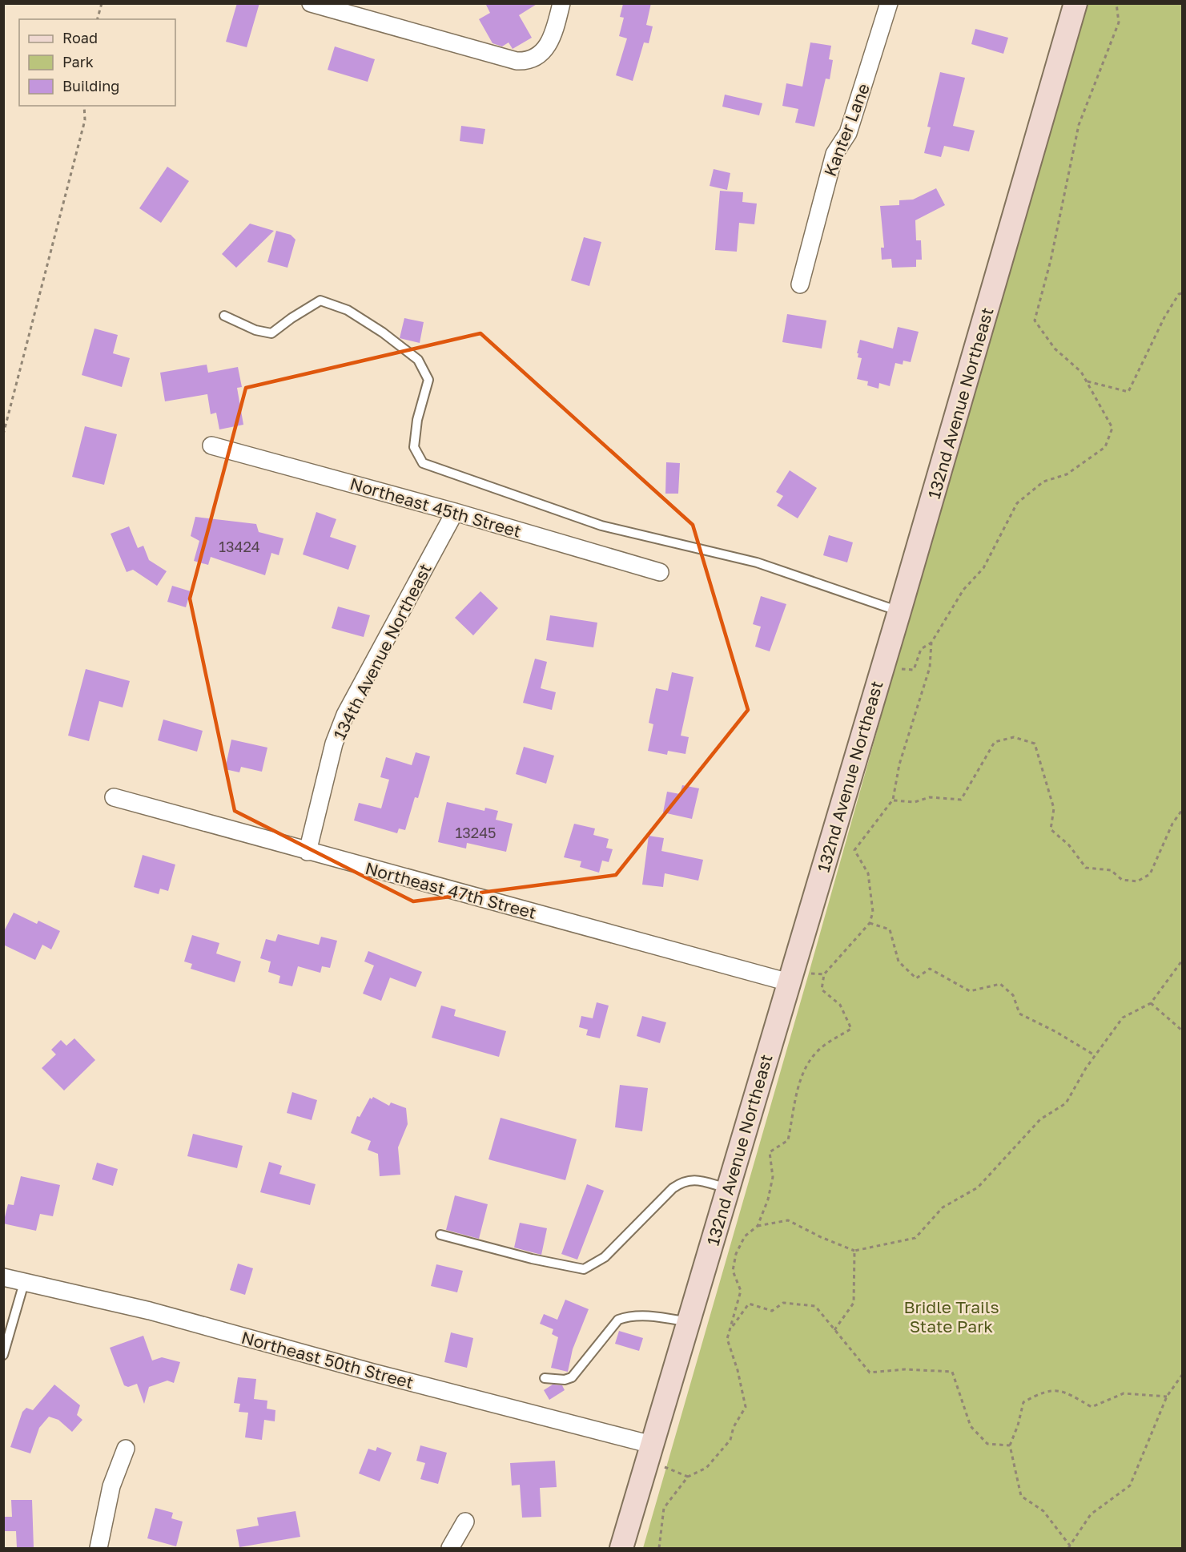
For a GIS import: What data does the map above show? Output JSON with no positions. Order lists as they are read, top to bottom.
{
  "streets": {
    "street": [
      "Kanter Lane",
      "132nd Avenue Northeast",
      "Northeast 45th Street",
      "134th Avenue Northeast",
      "Northeast 47th Street",
      "Northeast 50th Street"
    ]
  },
  "crossings": [
    ["132nd Avenue Northeast", "Northeast 47th Street"],
    ["132nd Avenue Northeast", "Northeast 50th Street"],
    ["Northeast 45th Street", "134th Avenue Northeast"],
    ["134th Avenue Northeast", "Northeast 47th Street"]
  ],
  "parks": ["Bridle Trails State Park"],
  "house_numbers": ["13424", "13245"],
  "legend": ["Road", "Park", "Building"]
}
